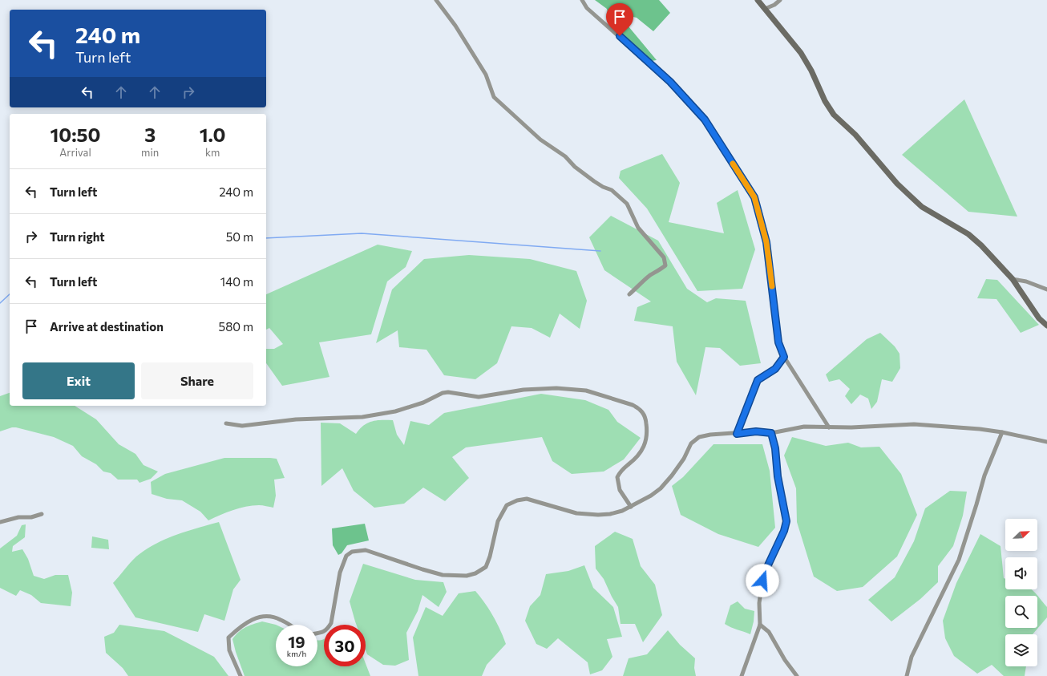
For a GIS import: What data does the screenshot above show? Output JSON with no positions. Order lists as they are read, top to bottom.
{
  "north": "top right",
  "page": {
    "turn": ["240 m", "Turn left"],
    "eta": [
      "10:50",
      "Arrival",
      "3",
      "min",
      "1.0",
      "km"
    ],
    "list": [
      {
        "name": "Turn left",
        "value": "240 m"
      },
      {
        "name": "Turn right",
        "value": "50 m"
      },
      {
        "name": "Turn left",
        "value": "140 m"
      },
      {
        "name": "Arrive at destination",
        "value": "580 m"
      }
    ],
    "buttons": ["Exit", "Share"],
    "speed": "19 km/h",
    "limit": "30"
  }
}
